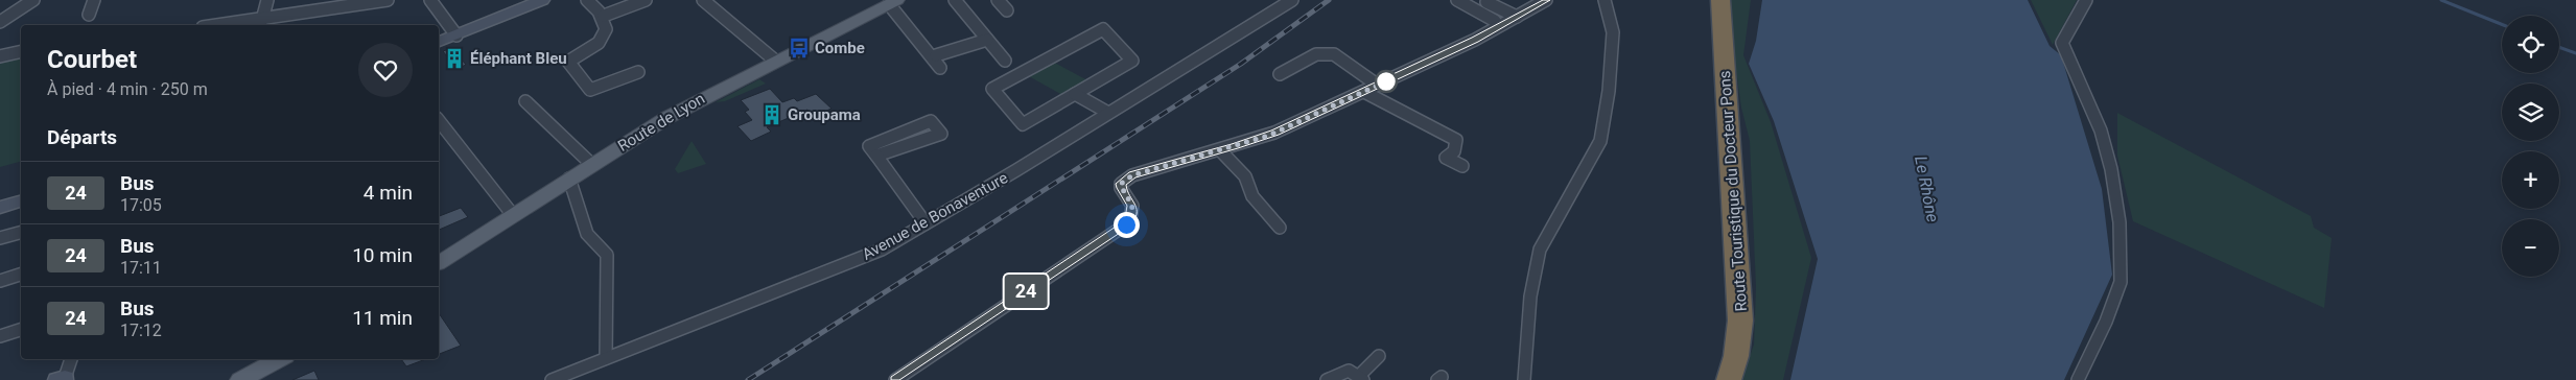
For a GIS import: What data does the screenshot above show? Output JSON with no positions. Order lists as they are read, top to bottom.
{
  "streets": {
    "highway": ["Route Touristique du Docteur Pons"],
    "main road": ["Route de Lyon"],
    "street": ["Avenue de Bonaventure"]
  },
  "water": ["Le Rhône"],
  "places": {
    "bus stop": ["Combe"],
    "building": ["Éléphant Bleu", "Groupama"]
  },
  "lines": ["bus line 24"],
  "page": {
    "on_map": "24",
    "map_buttons": ["+", "−"],
    "heading": [
      ["Courbet", "À pied · 4 min · 250 m"],
      "Départs"
    ],
    "list": [
      {
        "mark": "24",
        "name": "Bus",
        "note": "17:05",
        "value": "4 min"
      },
      {
        "mark": "24",
        "name": "Bus",
        "note": "17:11",
        "value": "10 min"
      },
      {
        "mark": "24",
        "name": "Bus",
        "note": "17:12",
        "value": "11 min"
      }
    ]
  }
}
